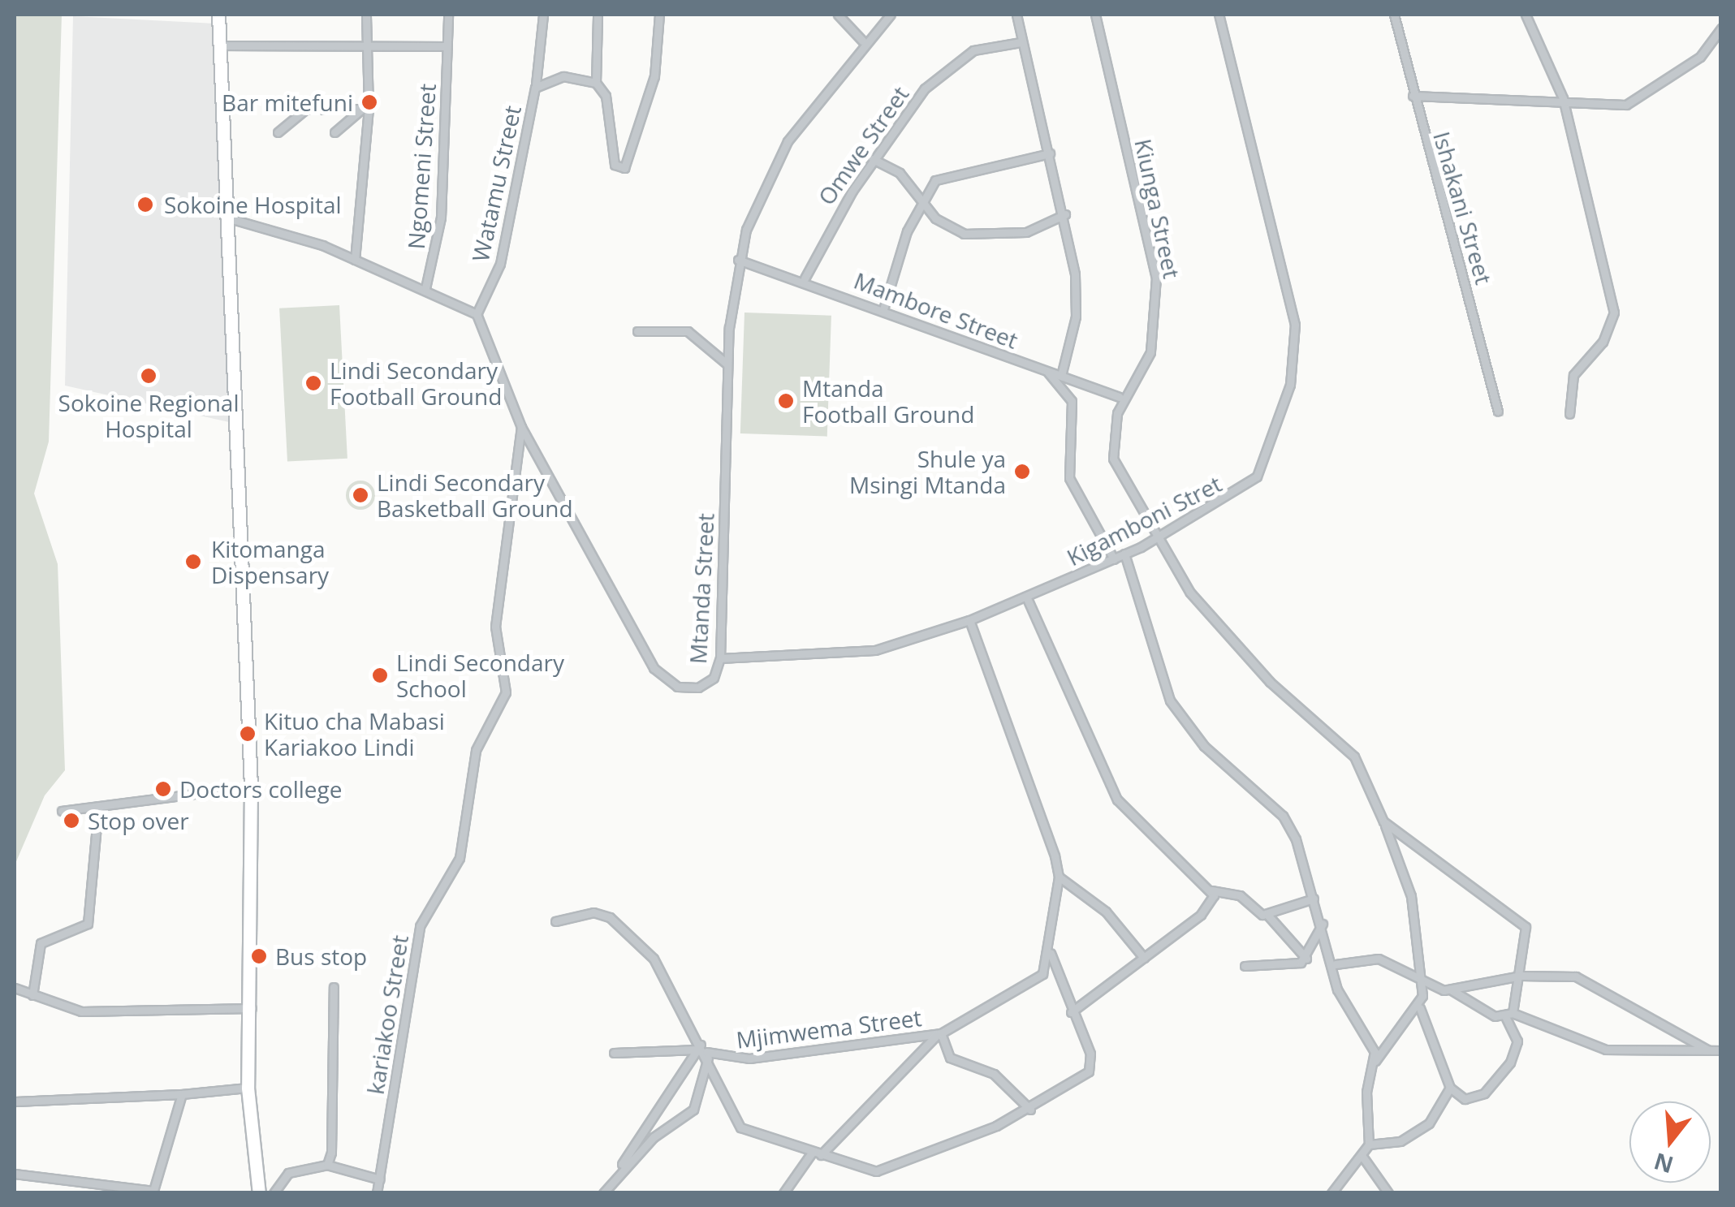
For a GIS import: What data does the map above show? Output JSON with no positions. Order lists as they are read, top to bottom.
{
  "streets": {
    "street": [
      "Omwe Street",
      "Ngomeni Street",
      "Watamu Street",
      "Ishakani Street",
      "Kiunga Street",
      "Mambore Street",
      "Kigamboni Stret",
      "Mtanda Street",
      "kariakoo Street",
      "Mjimwema Street"
    ]
  },
  "crossings": [
    ["Omwe Street", "Mambore Street"],
    ["Watamu Street", "Mtanda Street"],
    ["Kiunga Street", "Kigamboni Stret"],
    ["Mambore Street", "Mtanda Street"],
    ["Kigamboni Stret", "Mtanda Street"],
    ["Kigamboni Stret", "Mjimwema Street"],
    ["Mtanda Street", "kariakoo Street"]
  ],
  "places": [
    "Bar mitefuni",
    "Sokoine Hospital",
    "Sokoine Regional Hospital",
    "Lindi Secondary Football Ground",
    "Mtanda Football Ground",
    "Shule ya Msingi Mtanda",
    "Lindi Secondary Basketball Ground",
    "Kitomanga Dispensary",
    "Lindi Secondary School",
    "Kituo cha Mabasi Kariakoo Lindi",
    "Doctors college",
    "Stop over",
    "Bus stop"
  ],
  "north": "bottom"
}
